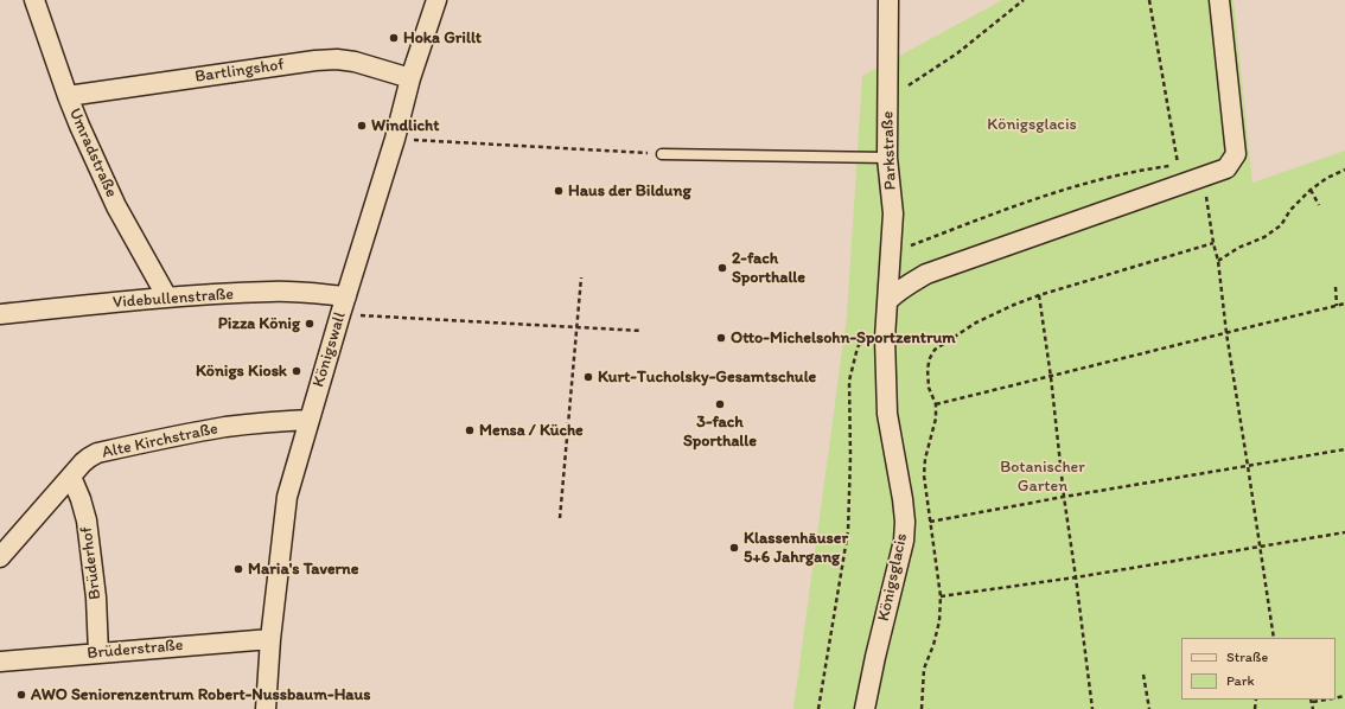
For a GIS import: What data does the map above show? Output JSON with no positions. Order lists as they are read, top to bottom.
{
  "streets": {
    "street": [
      "Bartlingshof",
      "Parkstraße",
      "Umradstraße",
      "Videbullenstraße",
      "Königswall",
      "Alte Kirchstraße",
      "Brüderhof",
      "Königsglacis",
      "Brüderstraße"
    ]
  },
  "crossings": [
    ["Bartlingshof", "Umradstraße"],
    ["Bartlingshof", "Königswall"],
    ["Parkstraße", "Königsglacis"],
    ["Umradstraße", "Videbullenstraße"],
    ["Videbullenstraße", "Königswall"],
    ["Königswall", "Alte Kirchstraße"],
    ["Königswall", "Brüderstraße"],
    ["Alte Kirchstraße", "Brüderhof"],
    ["Brüderhof", "Brüderstraße"]
  ],
  "parks": ["Königsglacis", "Botanischer Garten"],
  "places": [
    "Hoka Grillt",
    "Windlicht",
    "Haus der Bildung",
    "2-fach Sporthalle",
    "Pizza König",
    "Otto-Michelsohn-Sportzentrum",
    "Königs Kiosk",
    "Kurt-Tucholsky-Gesamtschule",
    "3-fach Sporthalle",
    "Mensa / Küche",
    "Klassenhäuser 5+6 Jahrgang",
    "Maria's Taverne",
    "AWO Seniorenzentrum Robert-Nussbaum-Haus"
  ],
  "legend": ["Straße", "Park"]
}
